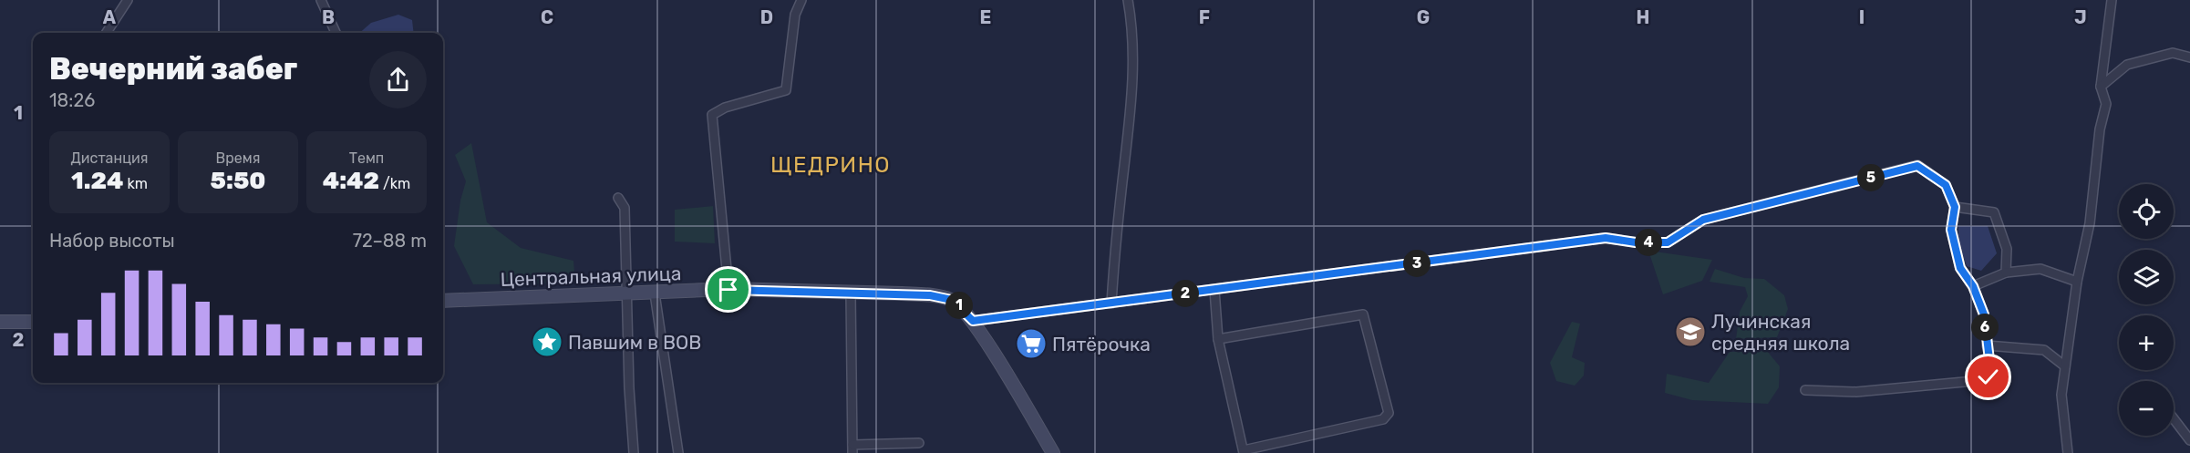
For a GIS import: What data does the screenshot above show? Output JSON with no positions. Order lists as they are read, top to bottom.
{
  "streets": {
    "street": ["Центральная улица"]
  },
  "districts": ["ЩЕДРИНО"],
  "places": {
    "school or university": ["Лучинская средняя школа"],
    "place": ["Павшим в ВОВ"],
    "supermarket": ["Пятёрочка"]
  },
  "page": {
    "heading": ["Вечерний забег", "18:26"],
    "stats": [
      ["Дистанция", "1.24 km"],
      ["Время", "5:50"],
      ["Темп", "4:42 /km"]
    ],
    "pins": [
      "5",
      "4",
      "3",
      "2",
      "1",
      "6"
    ],
    "map_buttons": ["+", "−"],
    "chart": ["Набор высоты", "72–88 m"]
  },
  "grid": {
    "columns": [
      "A",
      "B",
      "C",
      "D",
      "E",
      "F",
      "G",
      "H",
      "I",
      "J"
    ],
    "rows": ["1", "2"]
  }
}
